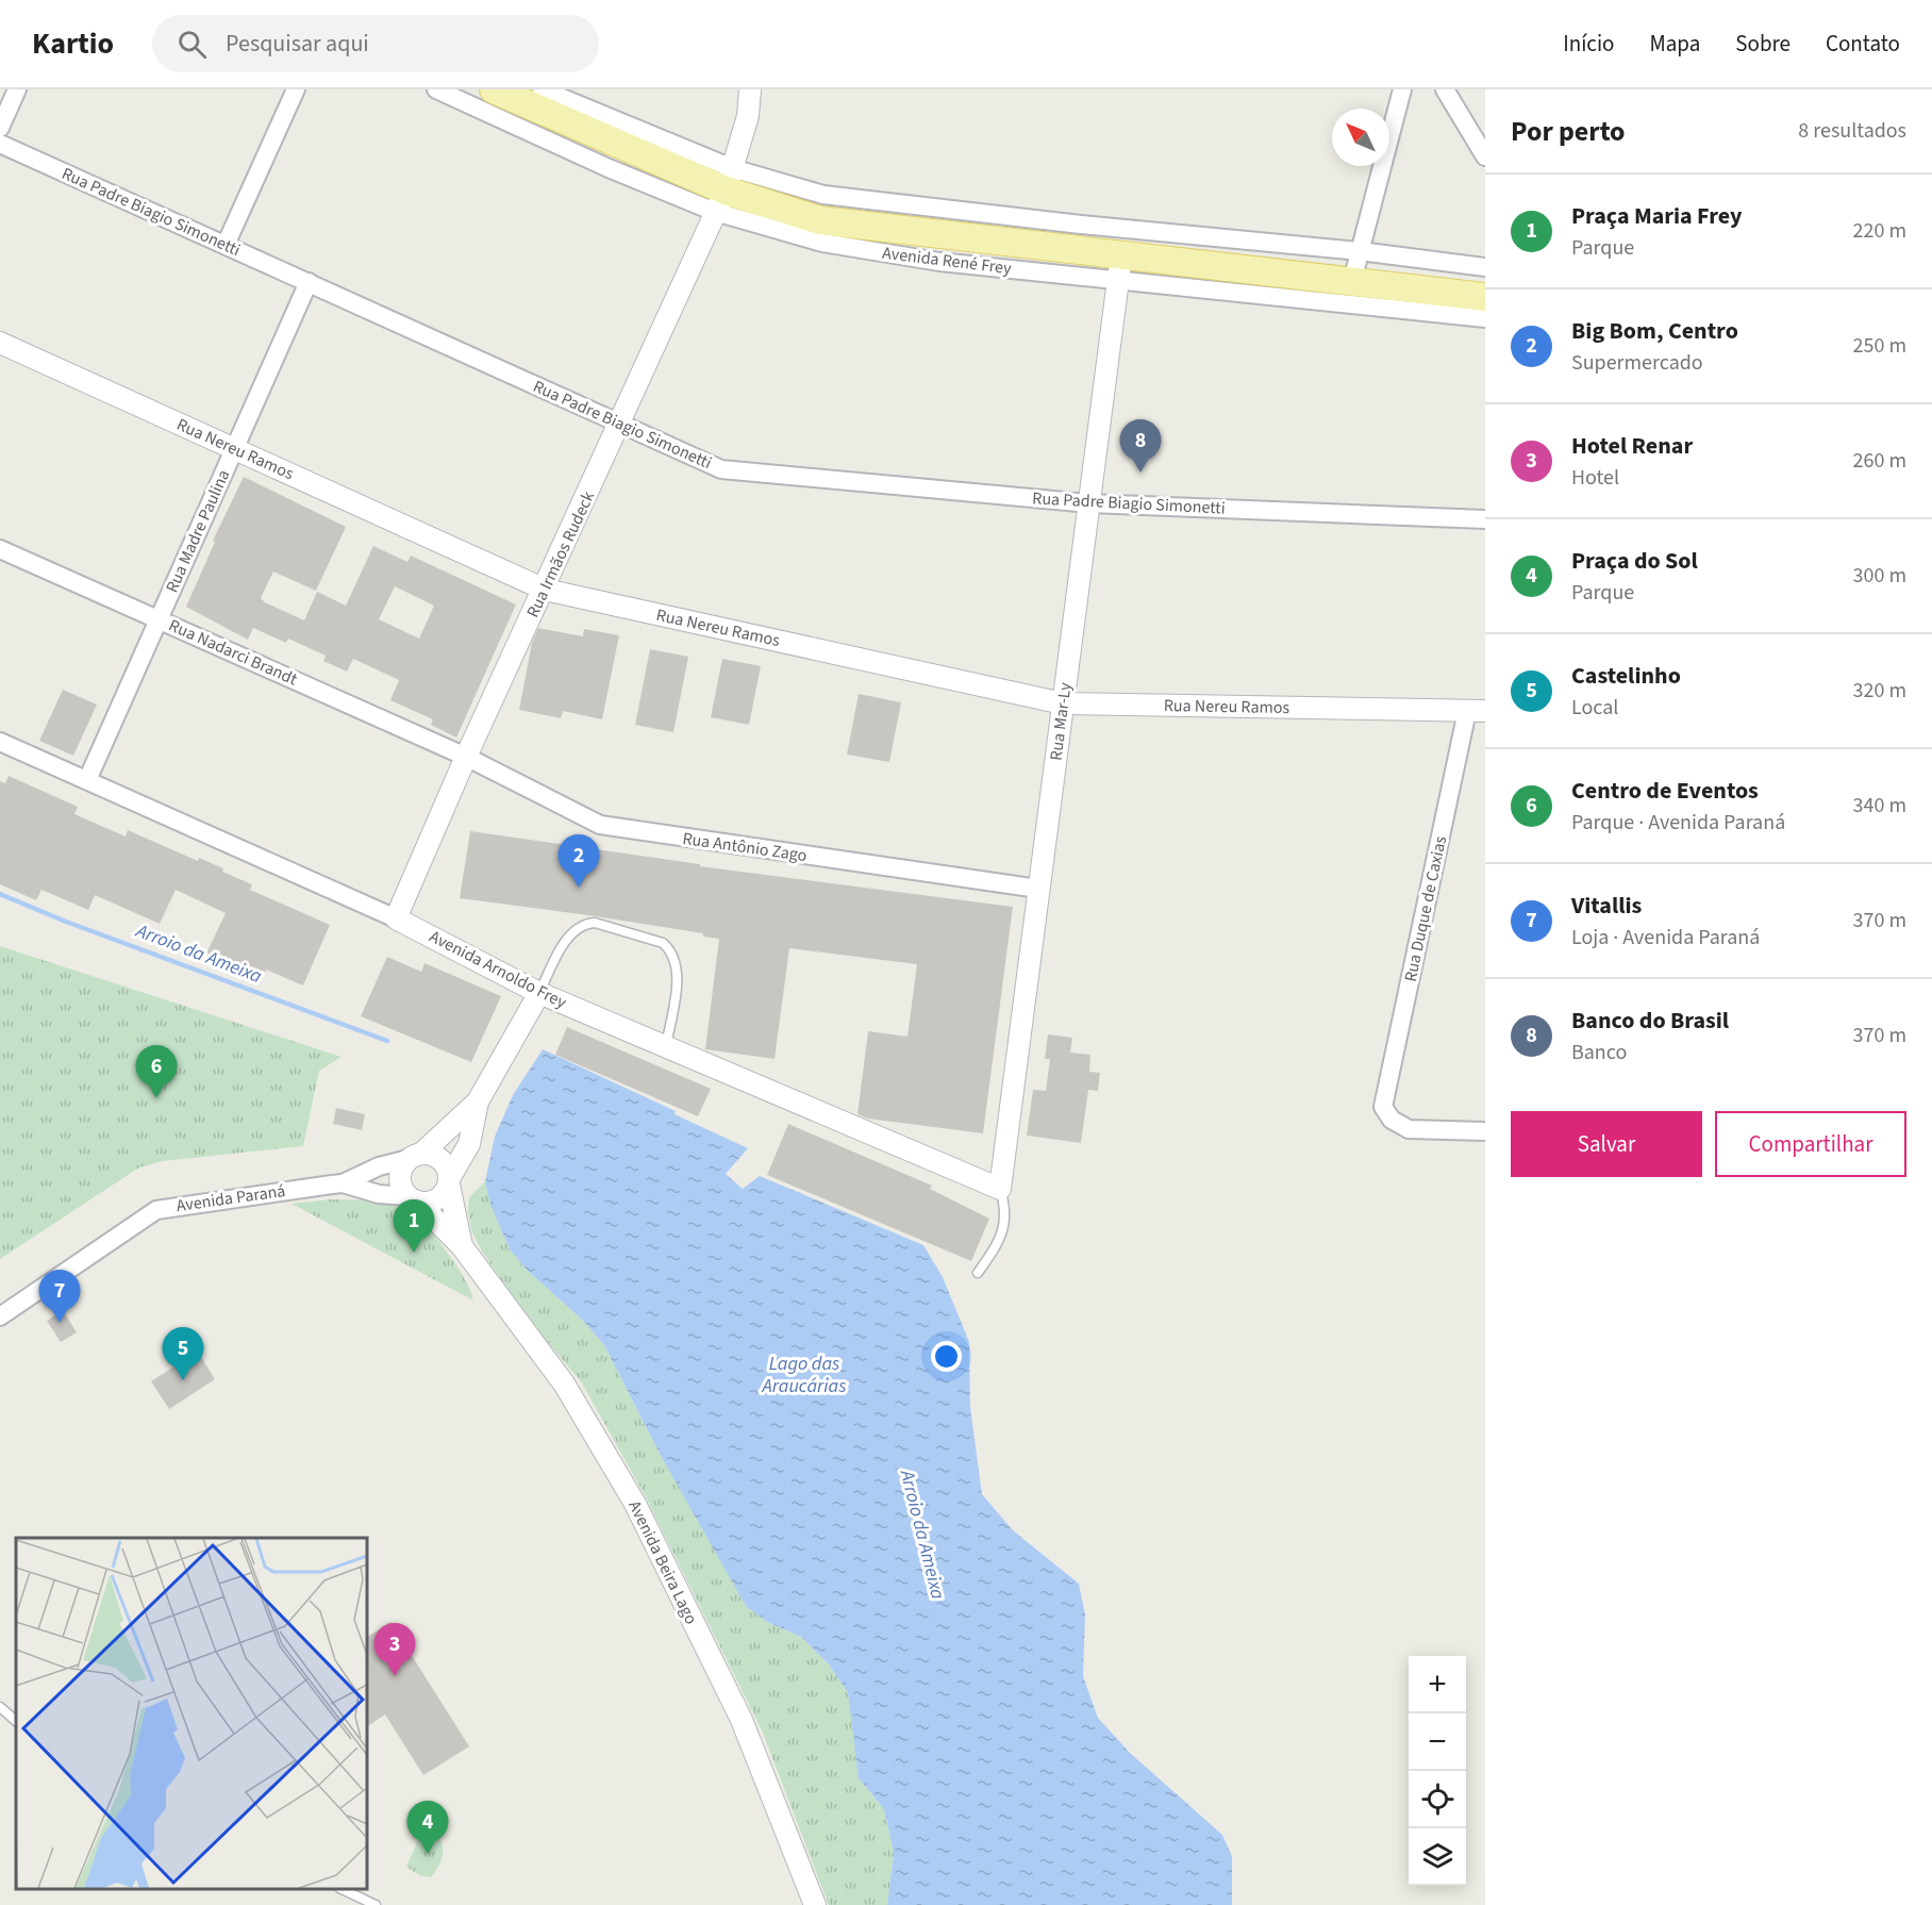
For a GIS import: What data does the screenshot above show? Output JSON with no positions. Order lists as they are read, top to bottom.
{
  "streets": {
    "main road": ["Avenida René Frey"],
    "street": [
      "Rua Padre Biagio Simonetti",
      "Rua Nereu Ramos",
      "Rua Madre Paulina",
      "Rua Irmãos Rudeck",
      "Rua Nadarci Brandt",
      "Rua Mar-Ly",
      "Rua Antônio Zago",
      "Rua Duque de Caxias",
      "Avenida Arnoldo Frey",
      "Avenida Paraná",
      "Avenida Beira Lago"
    ]
  },
  "crossings": [
    ["Rua Padre Biagio Simonetti", "Rua Madre Paulina"],
    ["Rua Padre Biagio Simonetti", "Rua Irmãos Rudeck"],
    ["Rua Padre Biagio Simonetti", "Rua Mar-Ly"],
    ["Avenida René Frey", "Rua Irmãos Rudeck"],
    ["Avenida René Frey", "Rua Mar-Ly"],
    ["Rua Nereu Ramos", "Rua Madre Paulina"],
    ["Rua Nereu Ramos", "Rua Irmãos Rudeck"],
    ["Rua Nereu Ramos", "Rua Mar-Ly"],
    ["Rua Nereu Ramos", "Rua Duque de Caxias"],
    ["Rua Madre Paulina", "Rua Nadarci Brandt"],
    ["Rua Madre Paulina", "Avenida Arnoldo Frey"],
    ["Rua Irmãos Rudeck", "Rua Nadarci Brandt"],
    ["Rua Irmãos Rudeck", "Rua Antônio Zago"],
    ["Rua Irmãos Rudeck", "Avenida Arnoldo Frey"],
    ["Rua Nadarci Brandt", "Rua Antônio Zago"],
    ["Rua Mar-Ly", "Rua Antônio Zago"],
    ["Rua Mar-Ly", "Avenida Arnoldo Frey"],
    ["Avenida Arnoldo Frey", "Avenida Paraná"],
    ["Avenida Paraná", "Avenida Beira Lago"]
  ],
  "water": ["Arroio da Ameixa", "Lago das Araucárias"],
  "north": "top left",
  "page": {
    "header": "Kartio",
    "search": "Pesquisar aqui",
    "nav": [
      "Início",
      "Mapa",
      "Sobre",
      "Contato"
    ],
    "heading": ["Por perto", "8 resultados"],
    "list": [
      {
        "mark": "1",
        "name": "Praça Maria Frey",
        "note": "Parque",
        "value": "220 m"
      },
      {
        "mark": "2",
        "name": "Big Bom, Centro",
        "note": "Supermercado",
        "value": "250 m"
      },
      {
        "mark": "3",
        "name": "Hotel Renar",
        "note": "Hotel",
        "value": "260 m"
      },
      {
        "mark": "4",
        "name": "Praça do Sol",
        "note": "Parque",
        "value": "300 m"
      },
      {
        "mark": "5",
        "name": "Castelinho",
        "note": "Local",
        "value": "320 m"
      },
      {
        "mark": "6",
        "name": "Centro de Eventos",
        "note": "Parque · Avenida Paraná",
        "value": "340 m"
      },
      {
        "mark": "7",
        "name": "Vitallis",
        "note": "Loja · Avenida Paraná",
        "value": "370 m"
      },
      {
        "mark": "8",
        "name": "Banco do Brasil",
        "note": "Banco",
        "value": "370 m"
      }
    ],
    "pins": [
      "8",
      "2",
      "6",
      "1",
      "7",
      "5",
      "3",
      "4"
    ],
    "buttons": ["Salvar", "Compartilhar"],
    "map_buttons": ["+", "−"]
  }
}
